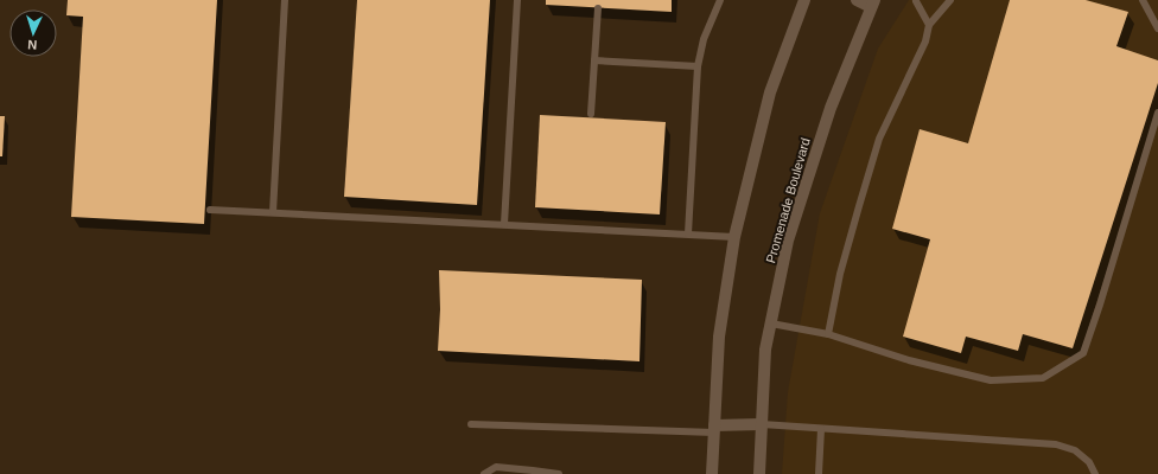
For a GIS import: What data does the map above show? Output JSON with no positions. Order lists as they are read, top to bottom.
{
  "streets": {
    "street": ["Promenade Boulevard"]
  },
  "north": "bottom"
}
